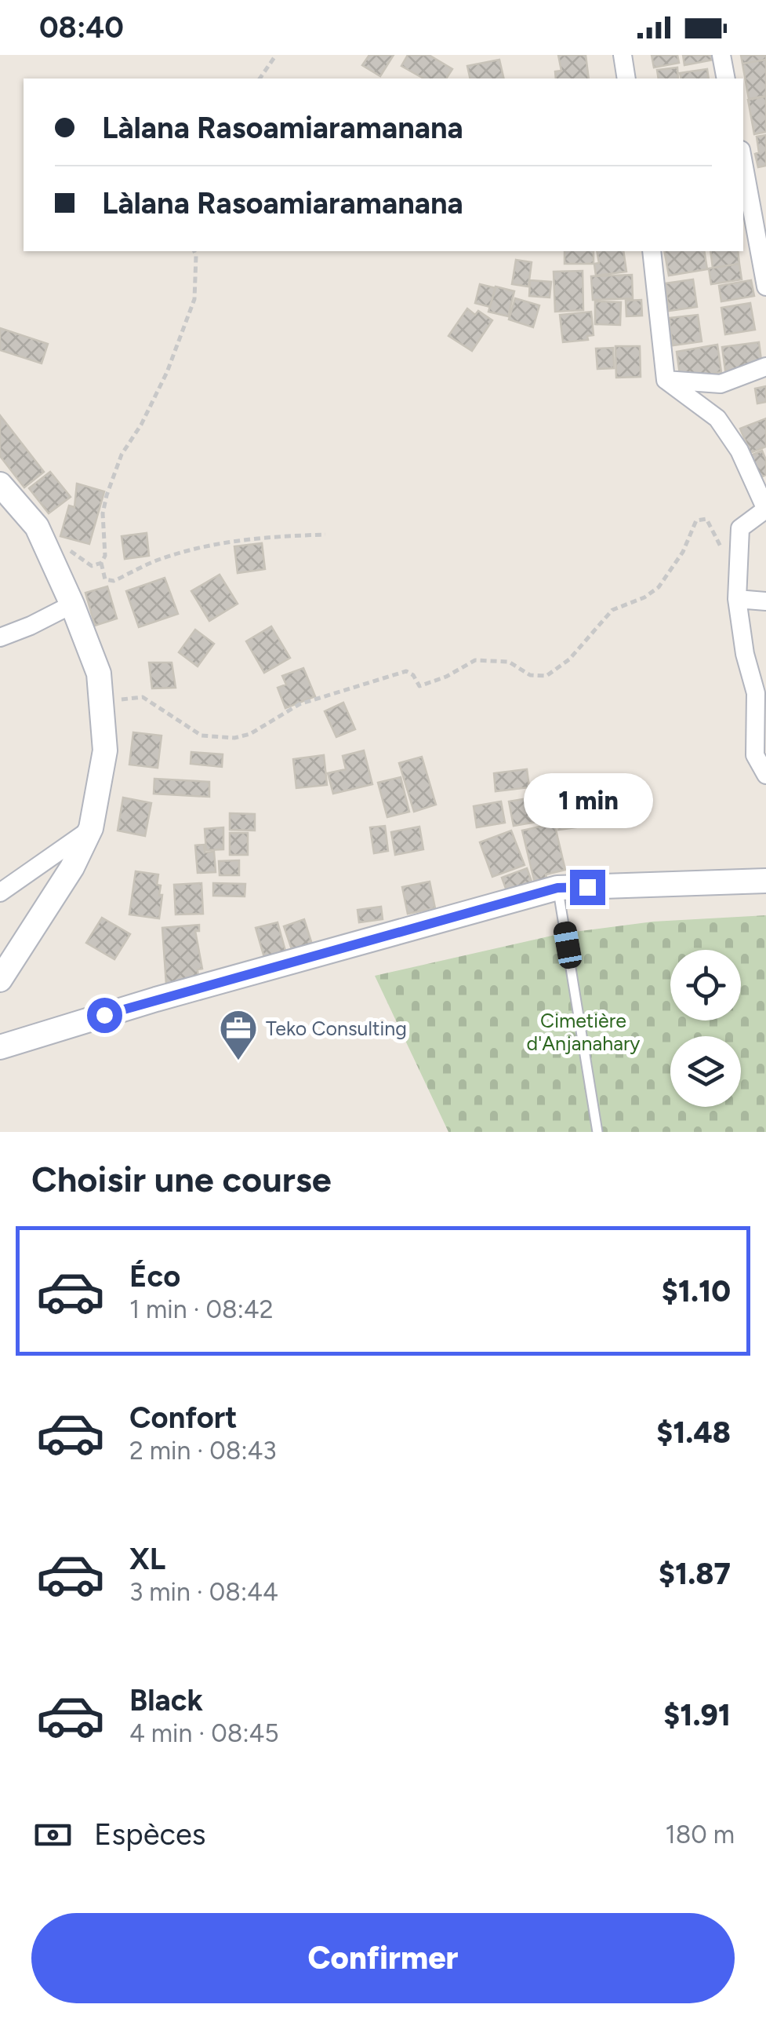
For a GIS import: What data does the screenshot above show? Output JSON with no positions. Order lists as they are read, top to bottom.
{
  "parks": ["Cimetière d'Anjanahary"],
  "places": {
    "office": ["Teko Consulting"]
  },
  "page": {
    "status": "08:40",
    "banner": ["Làlana Rasoamiaramanana", "Làlana Rasoamiaramanana"],
    "bubble": "1 min",
    "heading": "Choisir une course",
    "list": [
      {
        "name": "Éco",
        "note": "1 min · 08:42",
        "value": "$1.10"
      },
      {
        "name": "Confort",
        "note": "2 min · 08:43",
        "value": "$1.48"
      },
      {
        "name": "XL",
        "note": "3 min · 08:44",
        "value": "$1.87"
      },
      {
        "name": "Black",
        "note": "4 min · 08:45",
        "value": "$1.91"
      }
    ],
    "pay": ["Espèces", "180 m"],
    "buttons": "Confirmer"
  }
}
